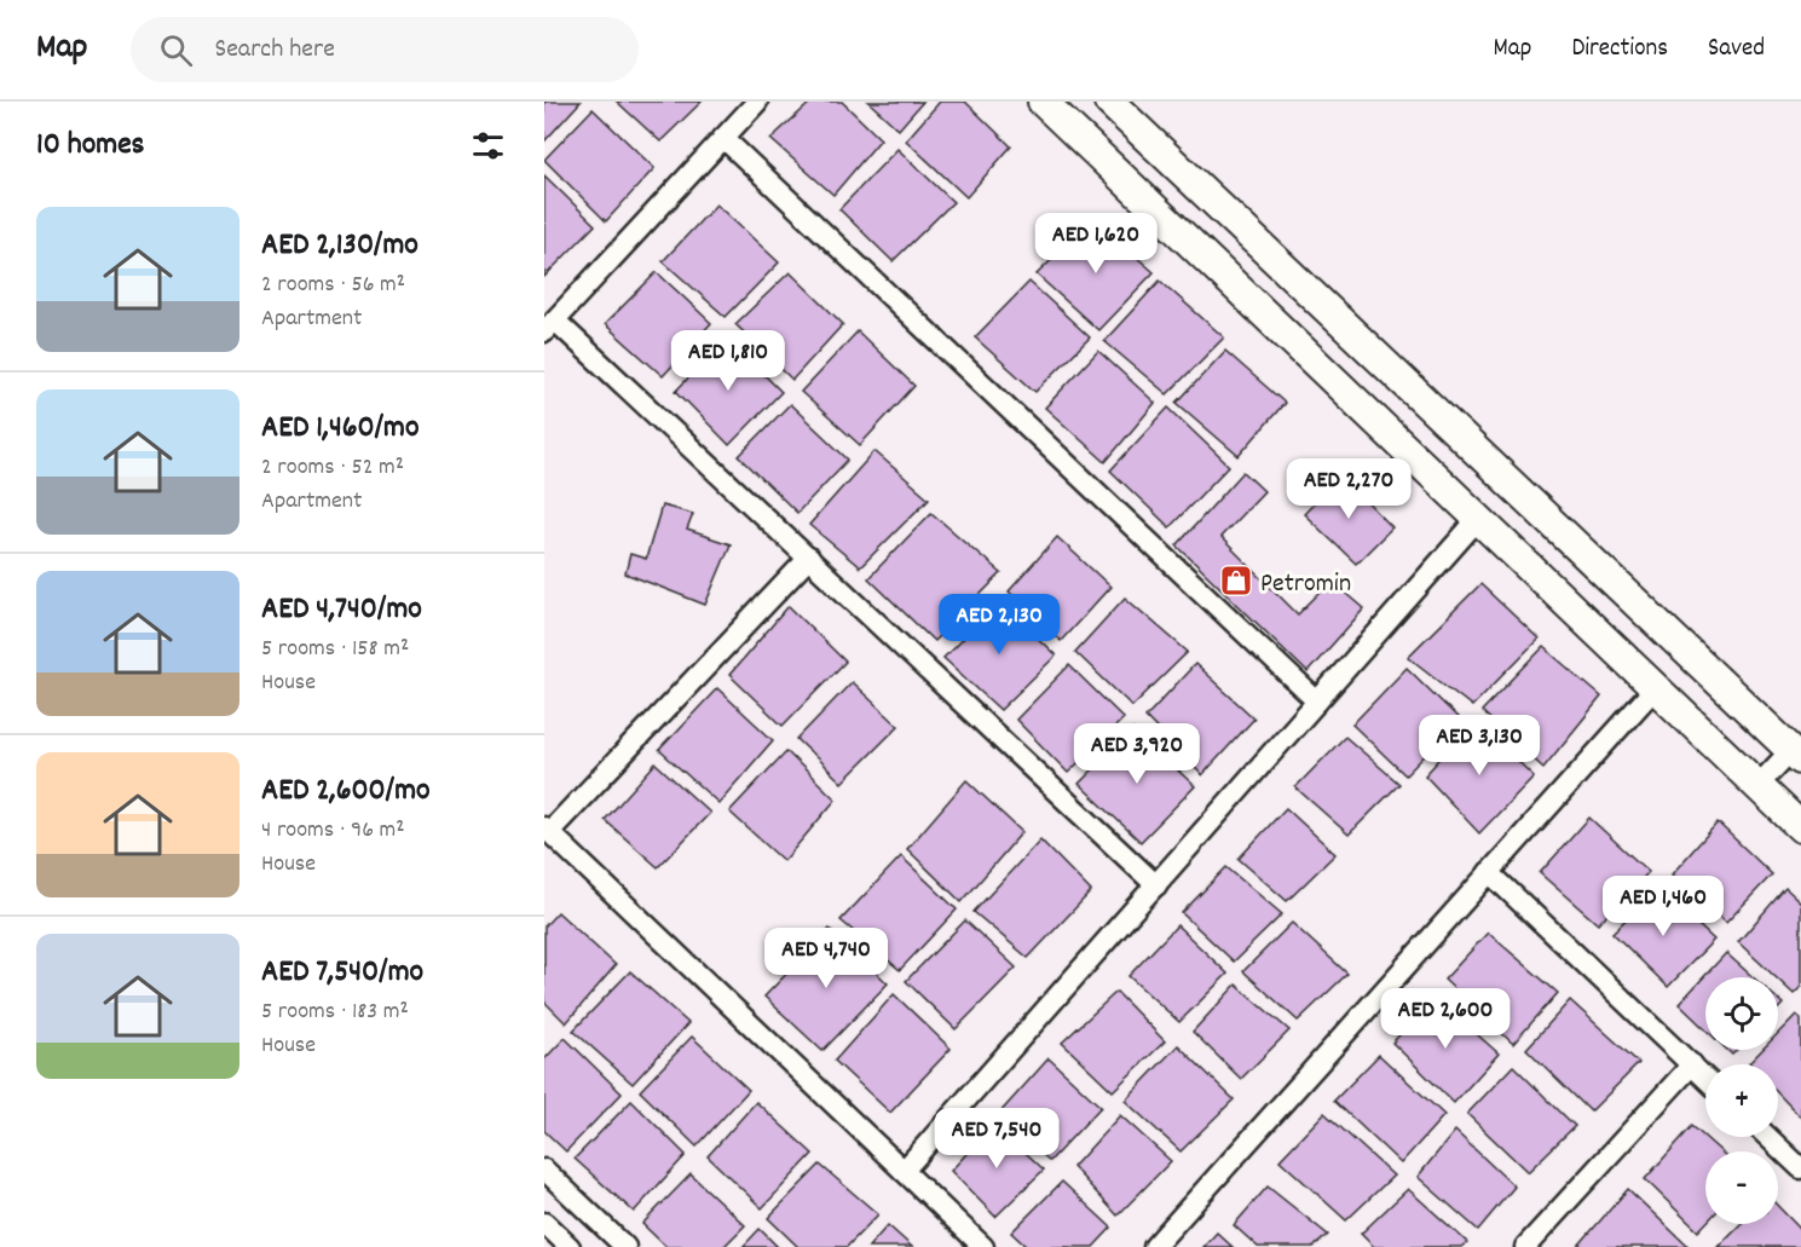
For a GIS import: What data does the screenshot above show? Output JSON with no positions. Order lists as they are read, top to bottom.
{
  "places": {
    "shop": ["Petromin"]
  },
  "page": {
    "header": "Map",
    "search": "Search here",
    "nav": ["Map", "Directions", "Saved"],
    "heading": "10 homes",
    "list": [
      {
        "name": "AED 2,130/mo",
        "note": "2 rooms · 56 m² · Apartment"
      },
      {
        "name": "AED 1,460/mo",
        "note": "2 rooms · 52 m² · Apartment"
      },
      {
        "name": "AED 4,740/mo",
        "note": "5 rooms · 158 m² · House"
      },
      {
        "name": "AED 2,600/mo",
        "note": "4 rooms · 96 m² · House"
      },
      {
        "name": "AED 7,540/mo",
        "note": "5 rooms · 183 m² · House"
      }
    ],
    "price": [
      "AED 1,620",
      "AED 1,810",
      "AED 2,270",
      "AED 2,130",
      "AED 3,130",
      "AED 3,920",
      "AED 1,460",
      "AED 4,740",
      "AED 2,600",
      "AED 7,540"
    ],
    "map_buttons": ["+", "−"]
  }
}
